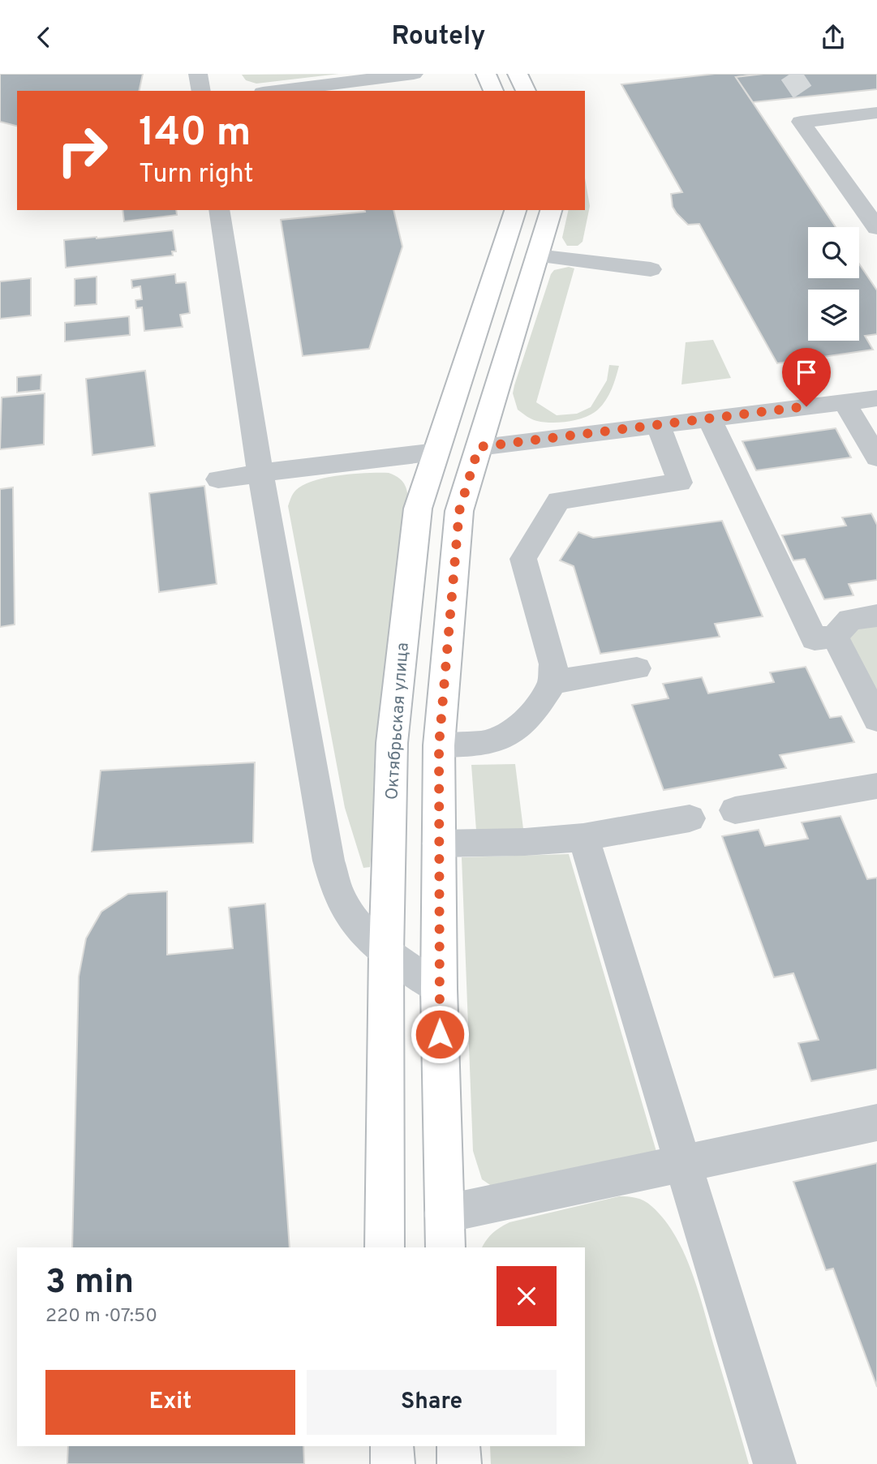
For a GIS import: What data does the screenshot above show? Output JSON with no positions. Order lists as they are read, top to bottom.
{
  "streets": {
    "main road": ["Октябрьская улица"]
  },
  "page": {
    "header": "Routely",
    "turn": ["140 m", "Turn right"],
    "heading": ["3 min", "220 m · 07:50"],
    "buttons": ["Exit", "Share"]
  }
}
